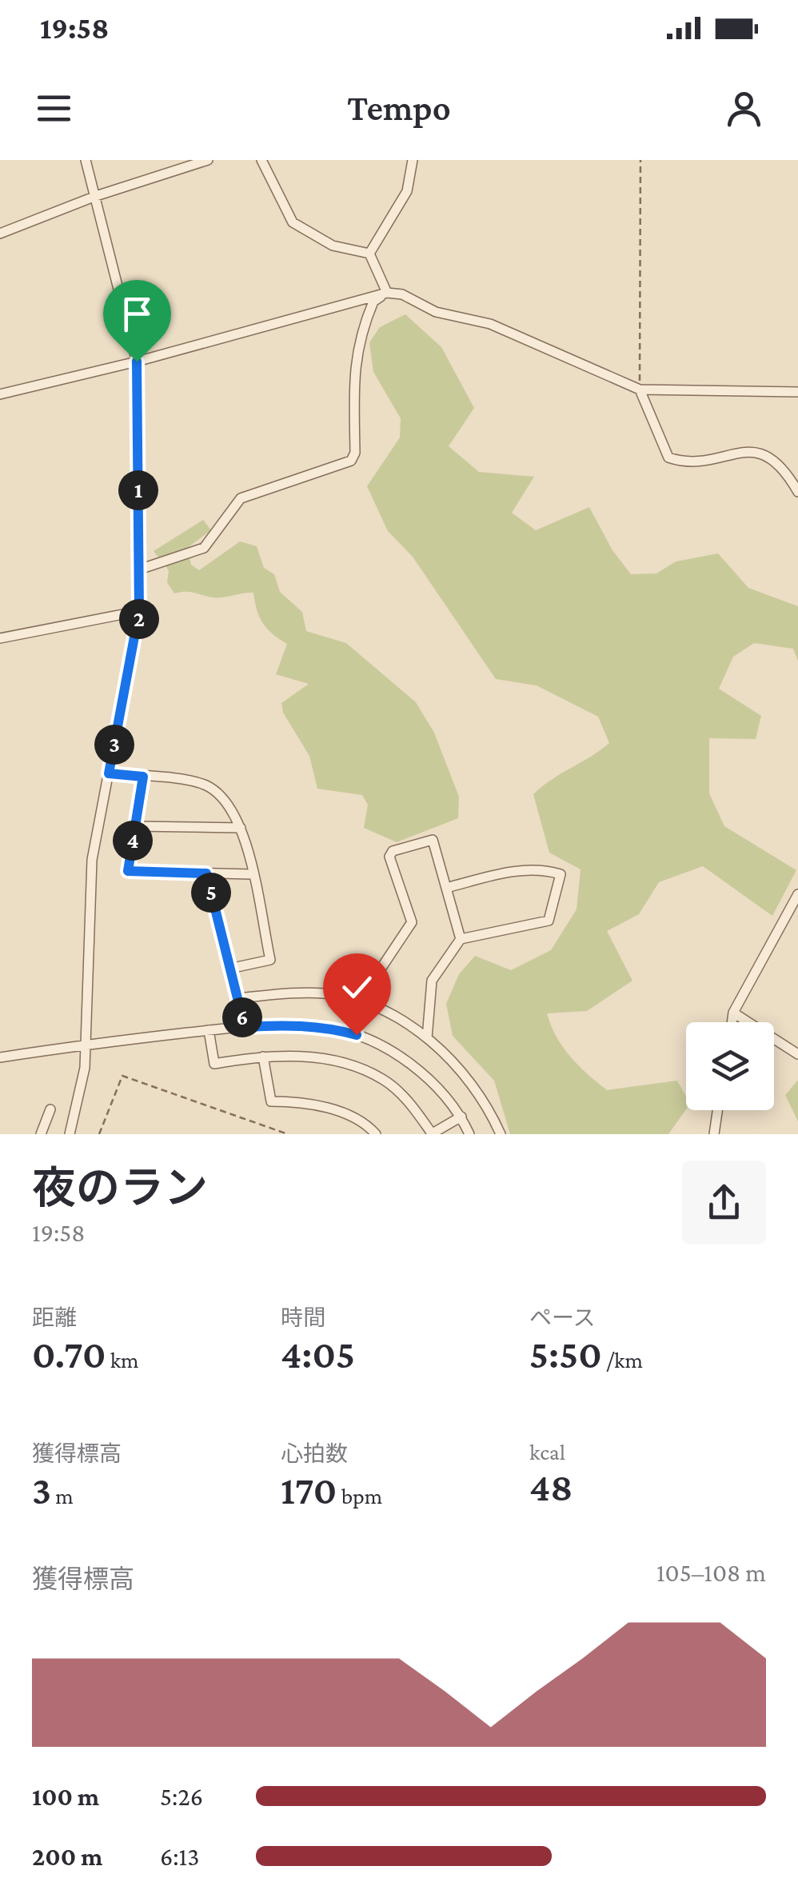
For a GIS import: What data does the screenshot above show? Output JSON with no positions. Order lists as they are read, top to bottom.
{
  "page": {
    "status": "19:58",
    "header": "Tempo",
    "pins": [
      "1",
      "2",
      "3",
      "4",
      "5",
      "6"
    ],
    "heading": ["夜のラン", "19:58"],
    "stats": [
      ["距離", "0.70 km"],
      ["時間", "4:05"],
      ["ペース", "5:50 /km"],
      ["獲得標高", "3 m"],
      ["心拍数", "170 bpm"],
      ["kcal", "48"]
    ],
    "chart": ["獲得標高", "105–108 m"],
    "list": [
      {
        "name": "100 m",
        "note": "5:26"
      },
      {
        "name": "200 m",
        "note": "6:13"
      }
    ]
  }
}
